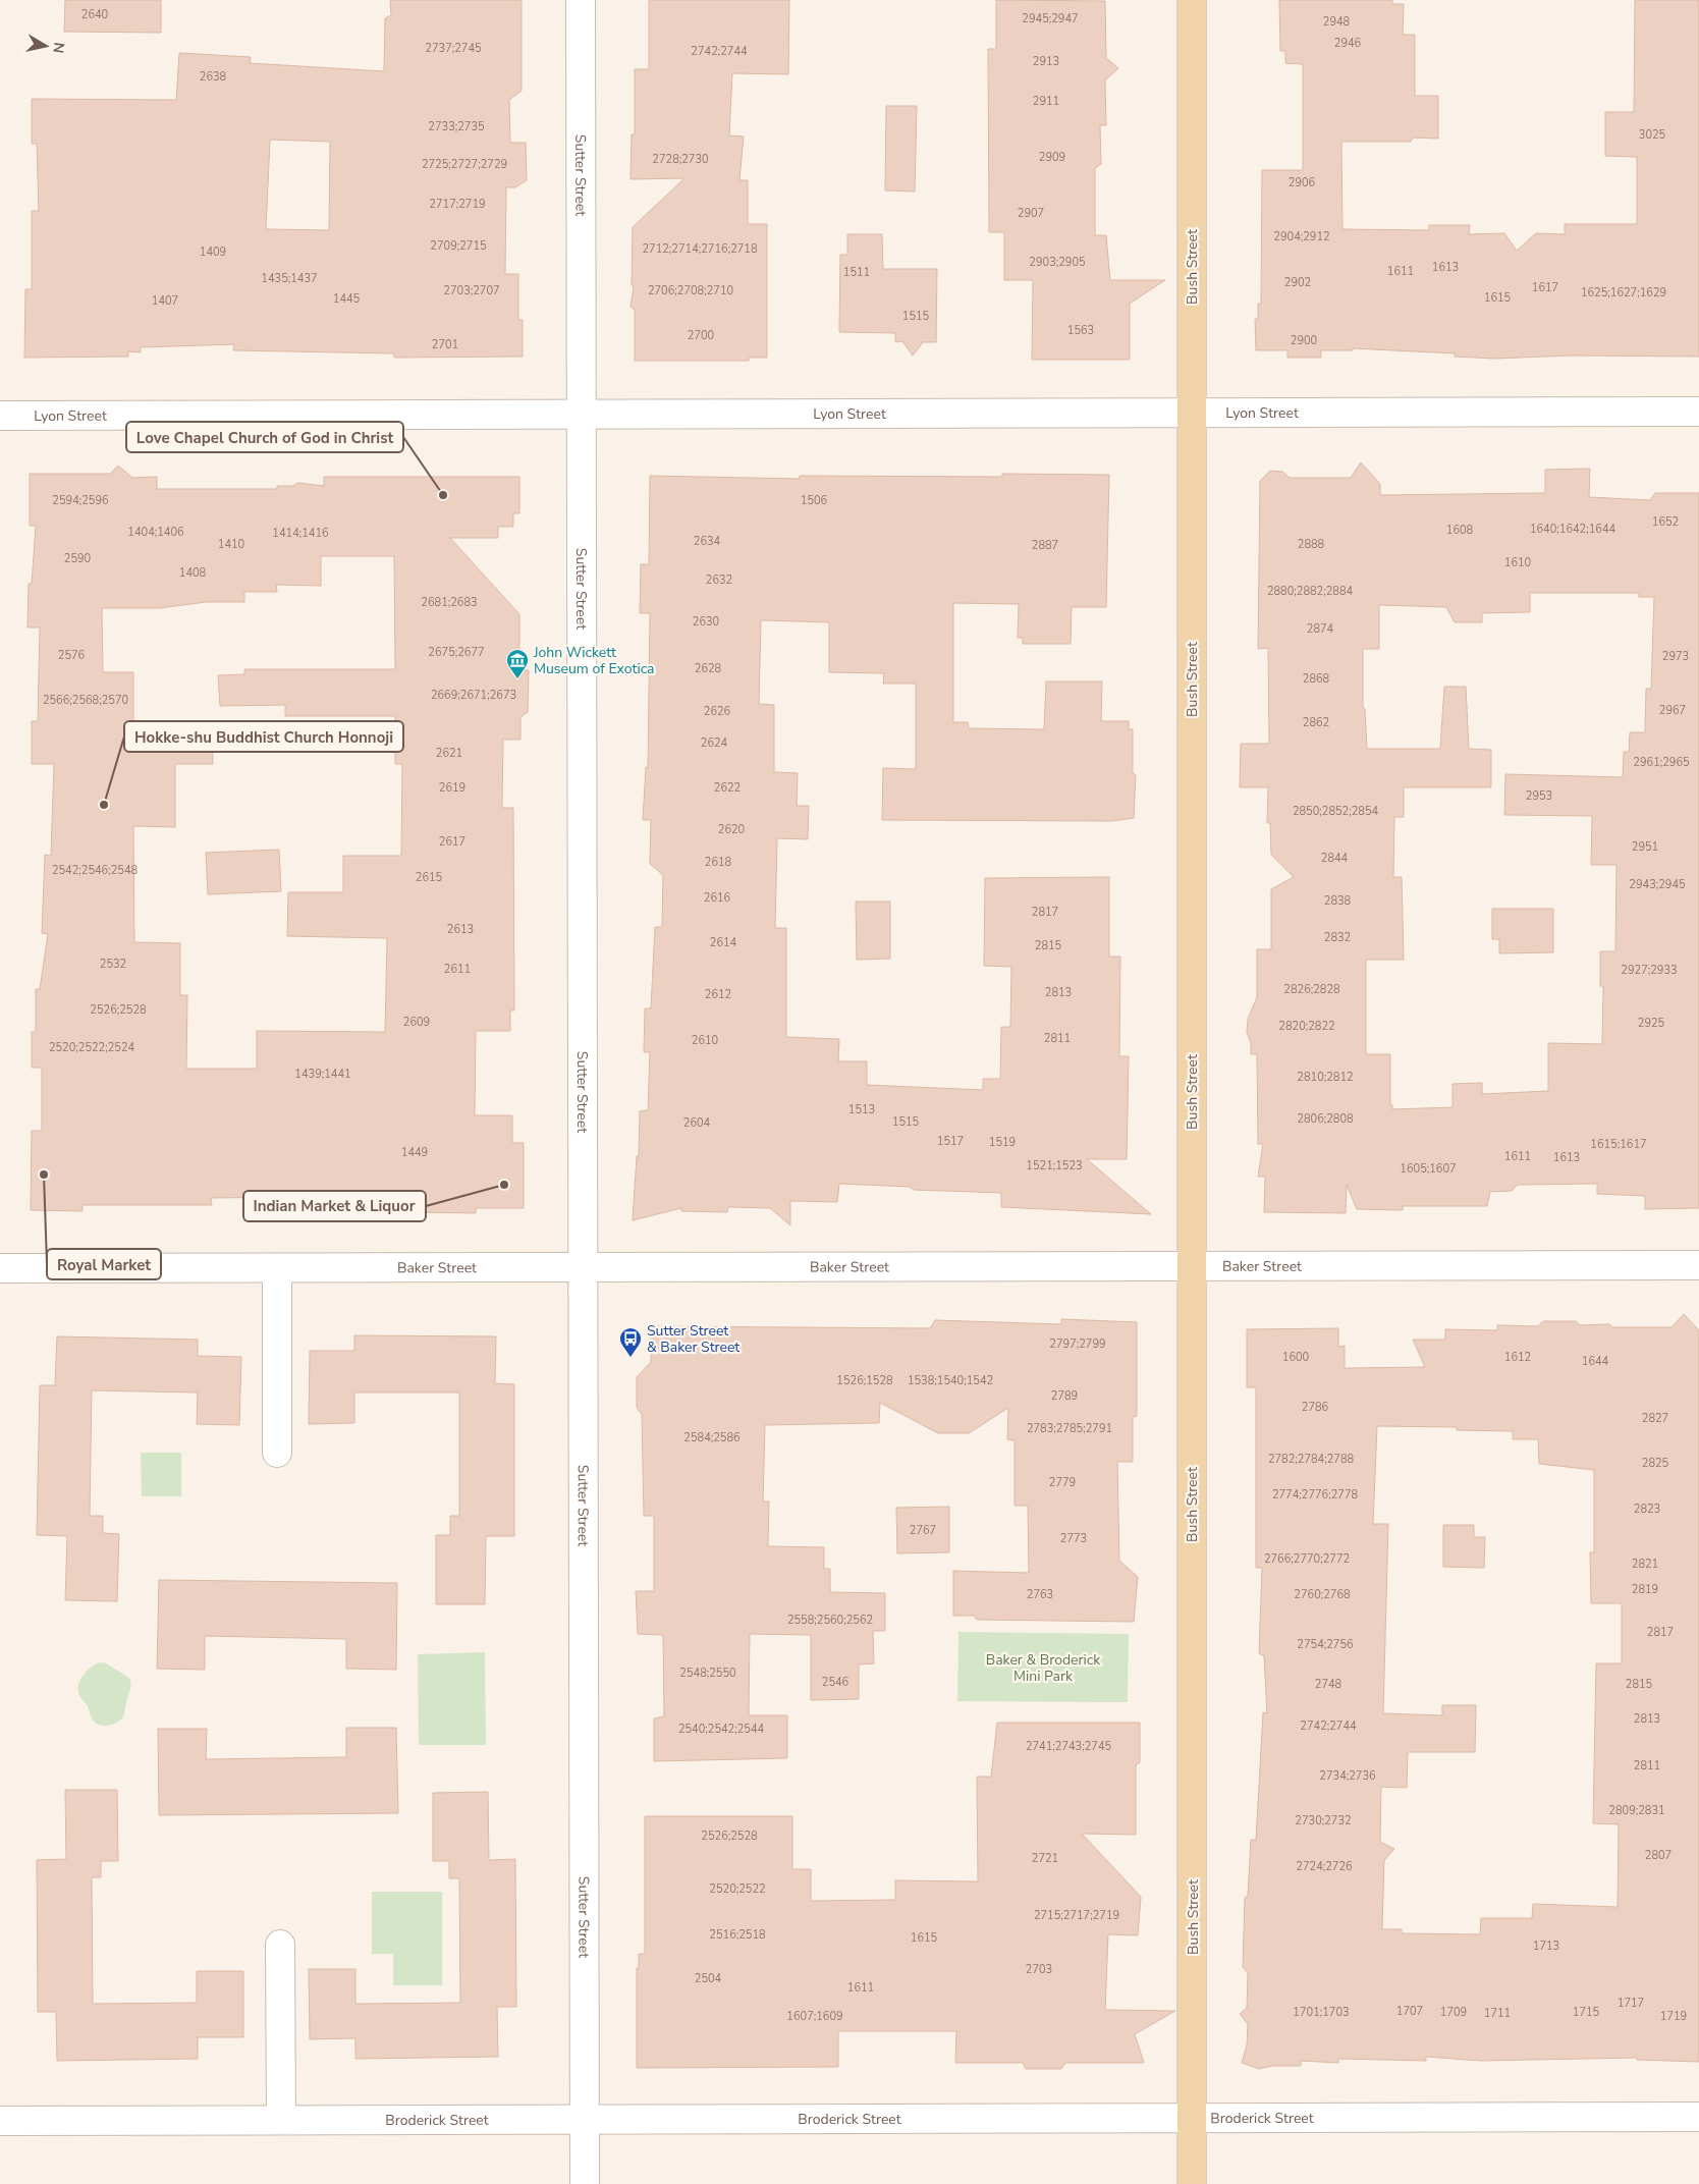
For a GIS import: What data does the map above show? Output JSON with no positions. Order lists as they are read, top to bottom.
{
  "streets": {
    "main road": ["Bush Street"],
    "street": [
      "Sutter Street",
      "Lyon Street",
      "Baker Street",
      "Broderick Street"
    ]
  },
  "crossings": [
    ["Sutter Street", "Lyon Street"],
    ["Sutter Street", "Baker Street"],
    ["Sutter Street", "Broderick Street"],
    ["Bush Street", "Lyon Street"],
    ["Bush Street", "Baker Street"],
    ["Bush Street", "Broderick Street"]
  ],
  "parks": ["Baker & Broderick Mini Park"],
  "places": {
    "other": [
      "Love Chapel Church of God in Christ",
      "Hokke-shu Buddhist Church Honnoji",
      "Royal Market",
      "Indian Market & Liquor"
    ],
    "museum": ["John Wickett Museum of Exotica"],
    "bus stop": ["Sutter Street & Baker Street"]
  },
  "house_numbers": [
    "2640",
    "2945;2947",
    "2948",
    "2946",
    "2737;2745",
    "2742;2744",
    "2913",
    "2638",
    "2911",
    "2733;2735",
    "3025",
    "2909",
    "2728;2730",
    "2725;2727;2729",
    "2906",
    "2717;2719",
    "2907",
    "2904;2912",
    "2709;2715",
    "2712;2714;2716;2718",
    "1409",
    "2903;2905",
    "1613",
    "1611",
    "1511",
    "1435;1437",
    "2902",
    "1617",
    "2703;2707",
    "2706;2708;2710",
    "1625;1627;1629",
    "1615",
    "1445",
    "1407",
    "1515",
    "1563",
    "2700",
    "2900",
    "2701",
    "2594;2596",
    "1506",
    "1652",
    "1640;1642;1644",
    "1608",
    "1404;1406",
    "1414;1416",
    "2634",
    "1410",
    "2888",
    "2887",
    "2590",
    "1610",
    "1408",
    "2632",
    "2880;2882;2884",
    "2681;2683",
    "2630",
    "2874",
    "2675;2677",
    "2576",
    "2973",
    "2628",
    "2868",
    "2669;2671;2673",
    "2566;2568;2570",
    "2967",
    "2626",
    "2862",
    "2624",
    "2621",
    "2961;2965",
    "2619",
    "2622",
    "2953",
    "2850;2852;2854",
    "2620",
    "2617",
    "2951",
    "2844",
    "2618",
    "2542;2546;2548",
    "2615",
    "2943;2945",
    "2616",
    "2838",
    "2817",
    "2613",
    "2832",
    "2614",
    "2815",
    "2532",
    "2611",
    "2927;2933",
    "2826;2828",
    "2813",
    "2612",
    "2526;2528",
    "2609",
    "2925",
    "2820;2822",
    "2811",
    "2610",
    "2520;2522;2524",
    "1439;1441",
    "2810;2812",
    "1513",
    "2806;2808",
    "1515",
    "2604",
    "1517",
    "1519",
    "1615;1617",
    "1449",
    "1611",
    "1613",
    "1521;1523",
    "1605;1607",
    "2797;2799",
    "1600",
    "1612",
    "1644",
    "1526;1528",
    "1538;1540;1542",
    "2789",
    "2786",
    "2827",
    "2783;2785;2791",
    "2584;2586",
    "2782;2784;2788",
    "2825",
    "2779",
    "2774;2776;2778",
    "2823",
    "2767",
    "2773",
    "2766;2770;2772",
    "2821",
    "2819",
    "2763",
    "2760;2768",
    "2558;2560;2562",
    "2817",
    "2754;2756",
    "2548;2550",
    "2546",
    "2748",
    "2815",
    "2813",
    "2742;2744",
    "2540;2542;2544",
    "2741;2743;2745",
    "2811",
    "2734;2736",
    "2809;2831",
    "2730;2732",
    "2526;2528",
    "2807",
    "2721",
    "2724;2726",
    "2520;2522",
    "2715;2717;2719",
    "2516;2518",
    "1615",
    "1713",
    "2703",
    "2504",
    "1611",
    "1717",
    "1707",
    "1701;1703",
    "1709",
    "1715",
    "1711",
    "1607;1609",
    "1719"
  ],
  "north": "right"
}
